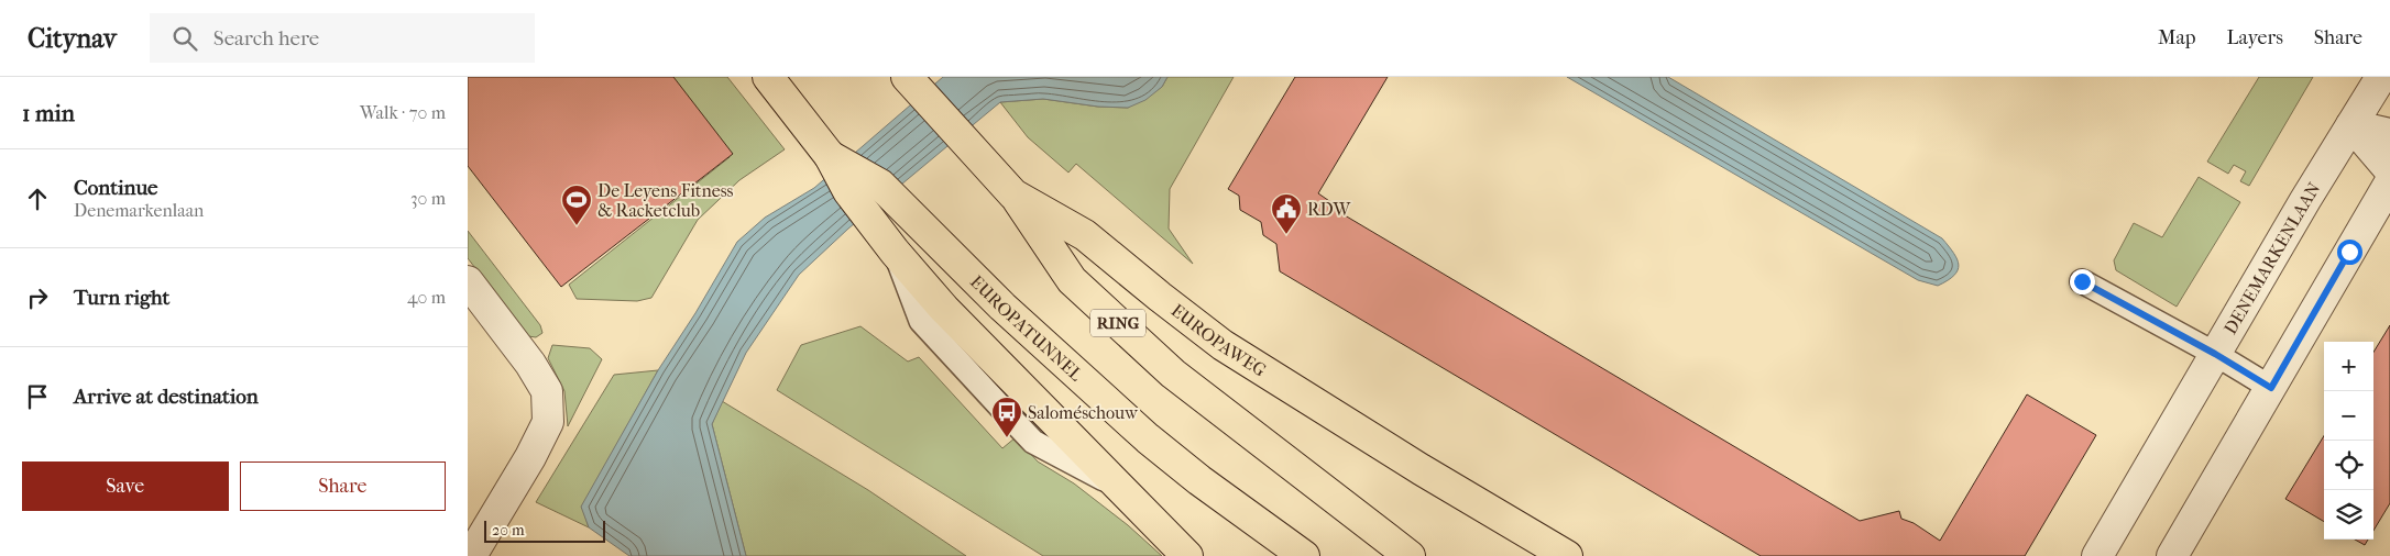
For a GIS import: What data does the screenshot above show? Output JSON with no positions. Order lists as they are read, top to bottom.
{
  "streets": {
    "main road": ["RING", "EUROPATUNNEL", "EUROPAWEG"],
    "street": ["DENEMARKENLAAN"]
  },
  "crossings": [
    ["RING", "EUROPAWEG"]
  ],
  "places": {
    "sports": ["De Leyens Fitness & Racketclub"],
    "public building": ["RDW"],
    "bus stop": ["Saloméschouw"]
  },
  "scale_bar": "20 m",
  "page": {
    "header": "Citynav",
    "search": "Search here",
    "nav": ["Map", "Layers", "Share"],
    "heading": ["1 min", "Walk · 70 m"],
    "list": [
      ["Continue", "Denemarkenlaan", "30 m"],
      ["Turn right", "40 m"],
      "Arrive at destination"
    ],
    "map_buttons": ["+", "−"],
    "buttons": ["Save", "Share"],
    "scale": "20 m"
  }
}
